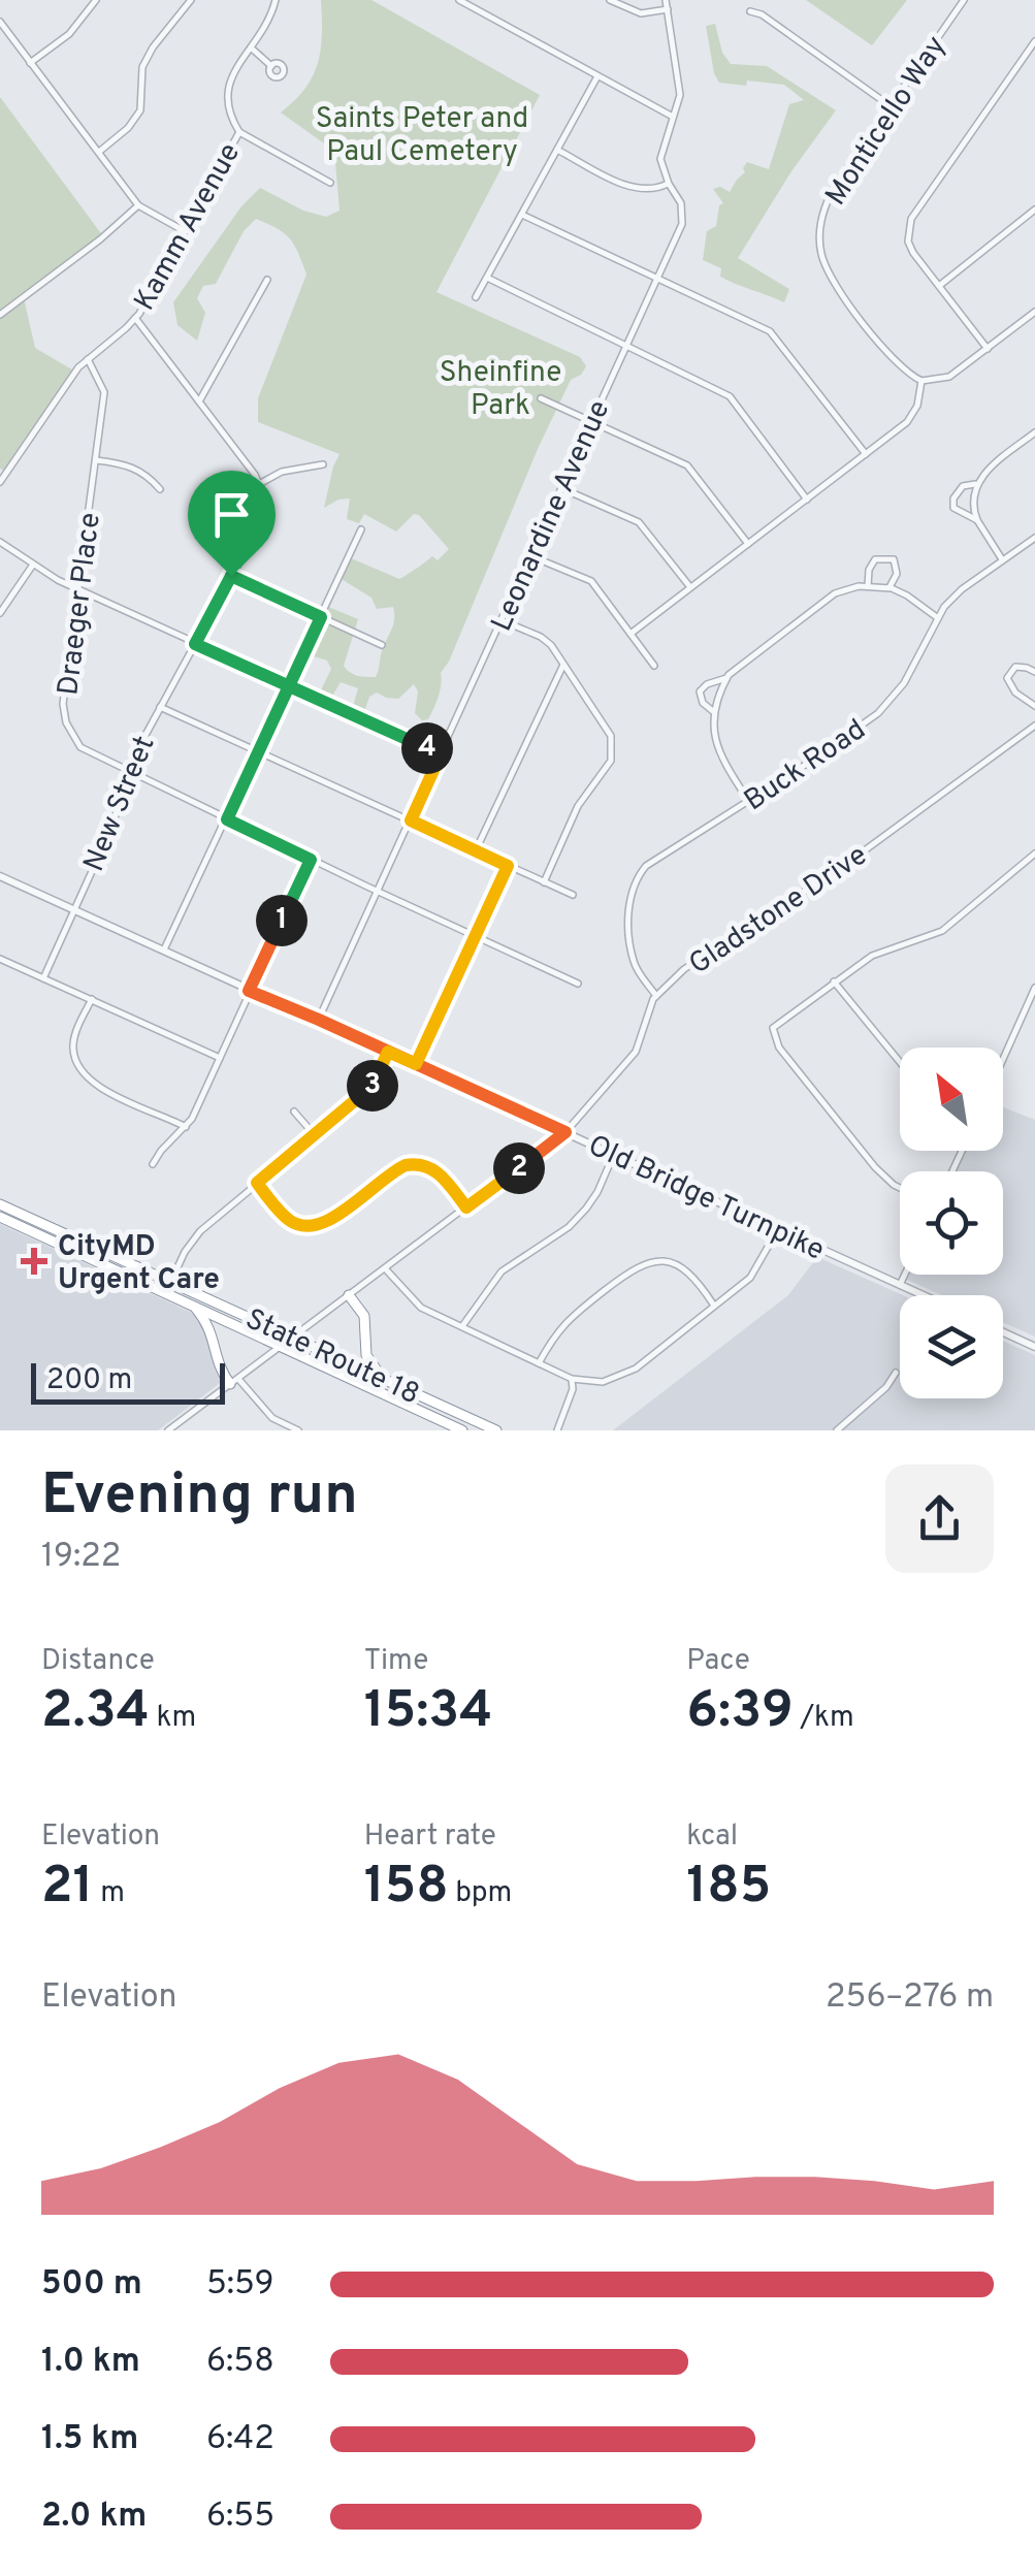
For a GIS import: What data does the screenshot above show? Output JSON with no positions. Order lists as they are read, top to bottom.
{
  "streets": {
    "highway": ["State Route 18"],
    "street": [
      "Monticello Way",
      "Kamm Avenue",
      "Leonardine Avenue",
      "Draeger Place",
      "Buck Road",
      "New Street",
      "Gladstone Drive",
      "Old Bridge Turnpike"
    ]
  },
  "crossings": [
    ["Kamm Avenue", "Draeger Place"],
    ["Leonardine Avenue", "Draeger Place"],
    ["Leonardine Avenue", "Old Bridge Turnpike"],
    ["Draeger Place", "New Street"],
    ["Buck Road", "Gladstone Drive"],
    ["New Street", "Old Bridge Turnpike"],
    ["Gladstone Drive", "Old Bridge Turnpike"],
    ["Gladstone Drive", "State Route 18"]
  ],
  "parks": ["Saints Peter and Paul Cemetery", "Sheinfine Park"],
  "places": {
    "health": ["CityMD Urgent Care"]
  },
  "scale_bar": "200 m",
  "north": "top left",
  "page": {
    "pins": [
      "4",
      "1",
      "3",
      "2"
    ],
    "scale": "200 m",
    "heading": ["Evening run", "19:22"],
    "stats": [
      ["Distance", "2.34 km"],
      ["Time", "15:34"],
      ["Pace", "6:39 /km"],
      ["Elevation", "21 m"],
      ["Heart rate", "158 bpm"],
      ["kcal", "185"]
    ],
    "chart": ["Elevation", "256–276 m"],
    "list": [
      {
        "name": "500 m",
        "note": "5:59"
      },
      {
        "name": "1.0 km",
        "note": "6:58"
      },
      {
        "name": "1.5 km",
        "note": "6:42"
      },
      {
        "name": "2.0 km",
        "note": "6:55"
      }
    ]
  }
}
